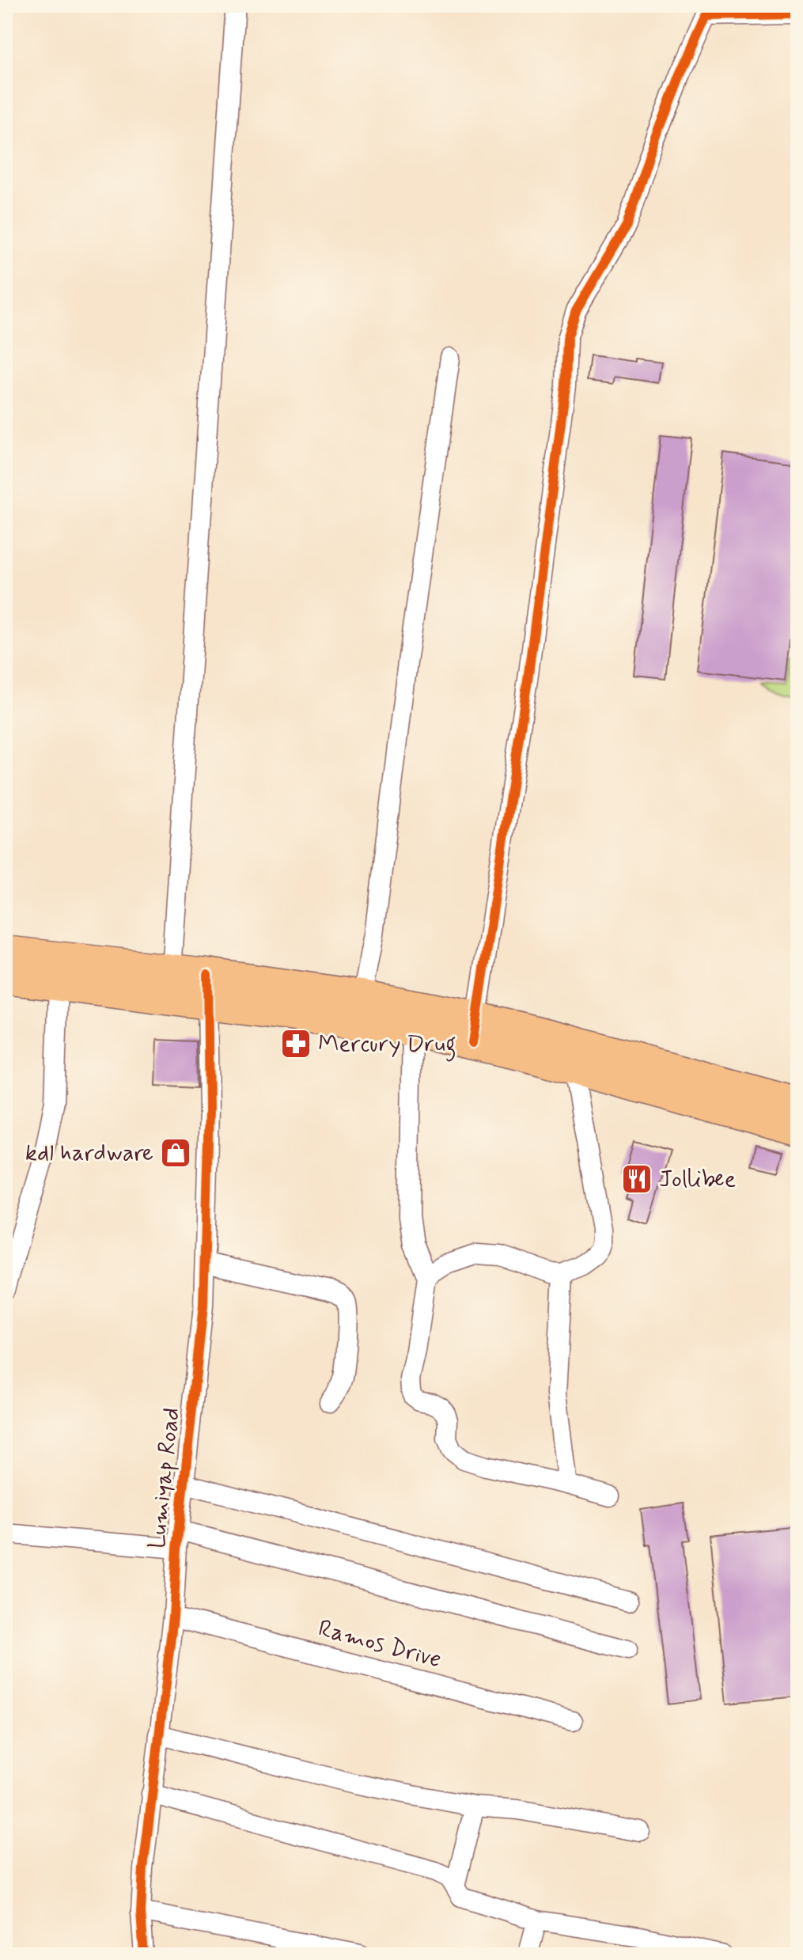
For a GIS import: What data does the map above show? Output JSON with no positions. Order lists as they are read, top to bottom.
{
  "streets": {
    "street": ["Lumiyap Road", "Ramos Drive"]
  },
  "crossings": [
    ["Lumiyap Road", "Ramos Drive"]
  ],
  "places": {
    "pharmacy": ["Mercury Drug"],
    "shop": ["kdl hardware"],
    "restaurant": ["Jollibee"]
  }
}
